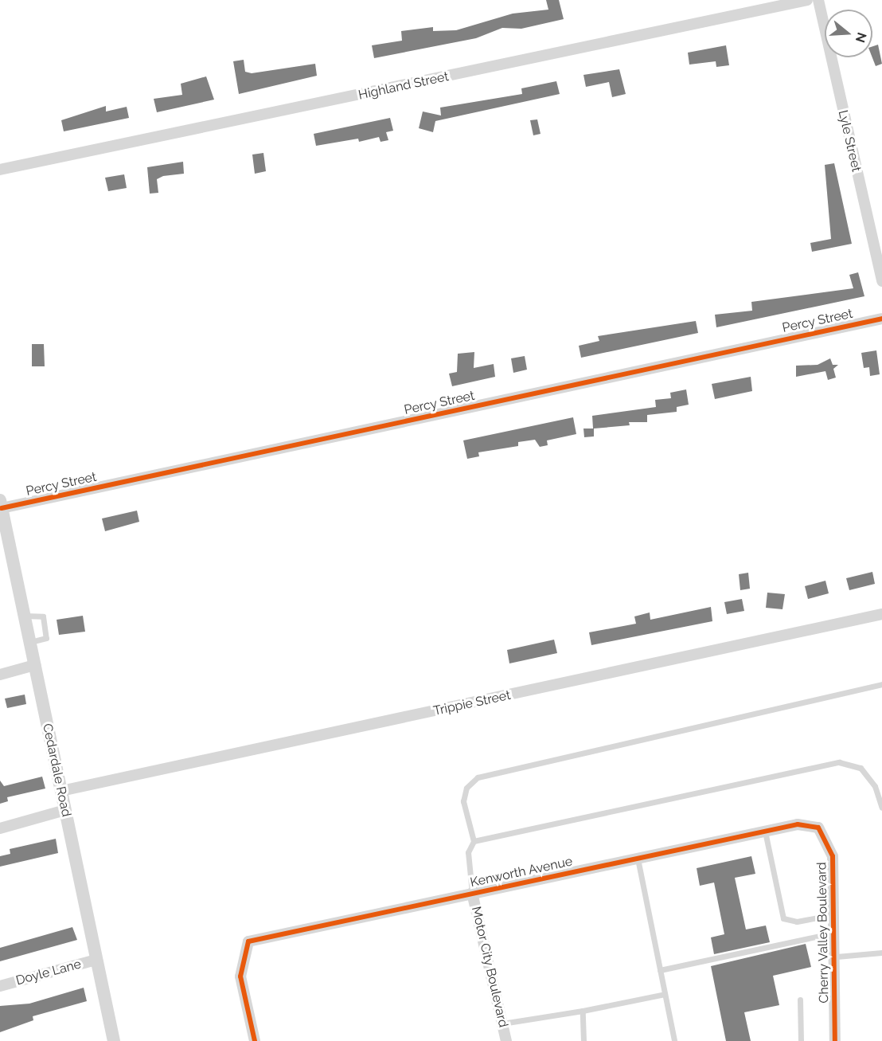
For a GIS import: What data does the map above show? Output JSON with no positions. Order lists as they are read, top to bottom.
{
  "streets": {
    "street": [
      "Highland Street",
      "Lyle Street",
      "Percy Street",
      "Trippie Street",
      "Cedardale Road",
      "Kenworth Avenue",
      "Cherry Valley Boulevard",
      "Motor City Boulevard",
      "Doyle Lane"
    ]
  },
  "crossings": [
    ["Percy Street", "Cedardale Road"],
    ["Trippie Street", "Cedardale Road"],
    ["Cedardale Road", "Doyle Lane"],
    ["Kenworth Avenue", "Cherry Valley Boulevard"],
    ["Kenworth Avenue", "Motor City Boulevard"]
  ],
  "north": "right"
}
